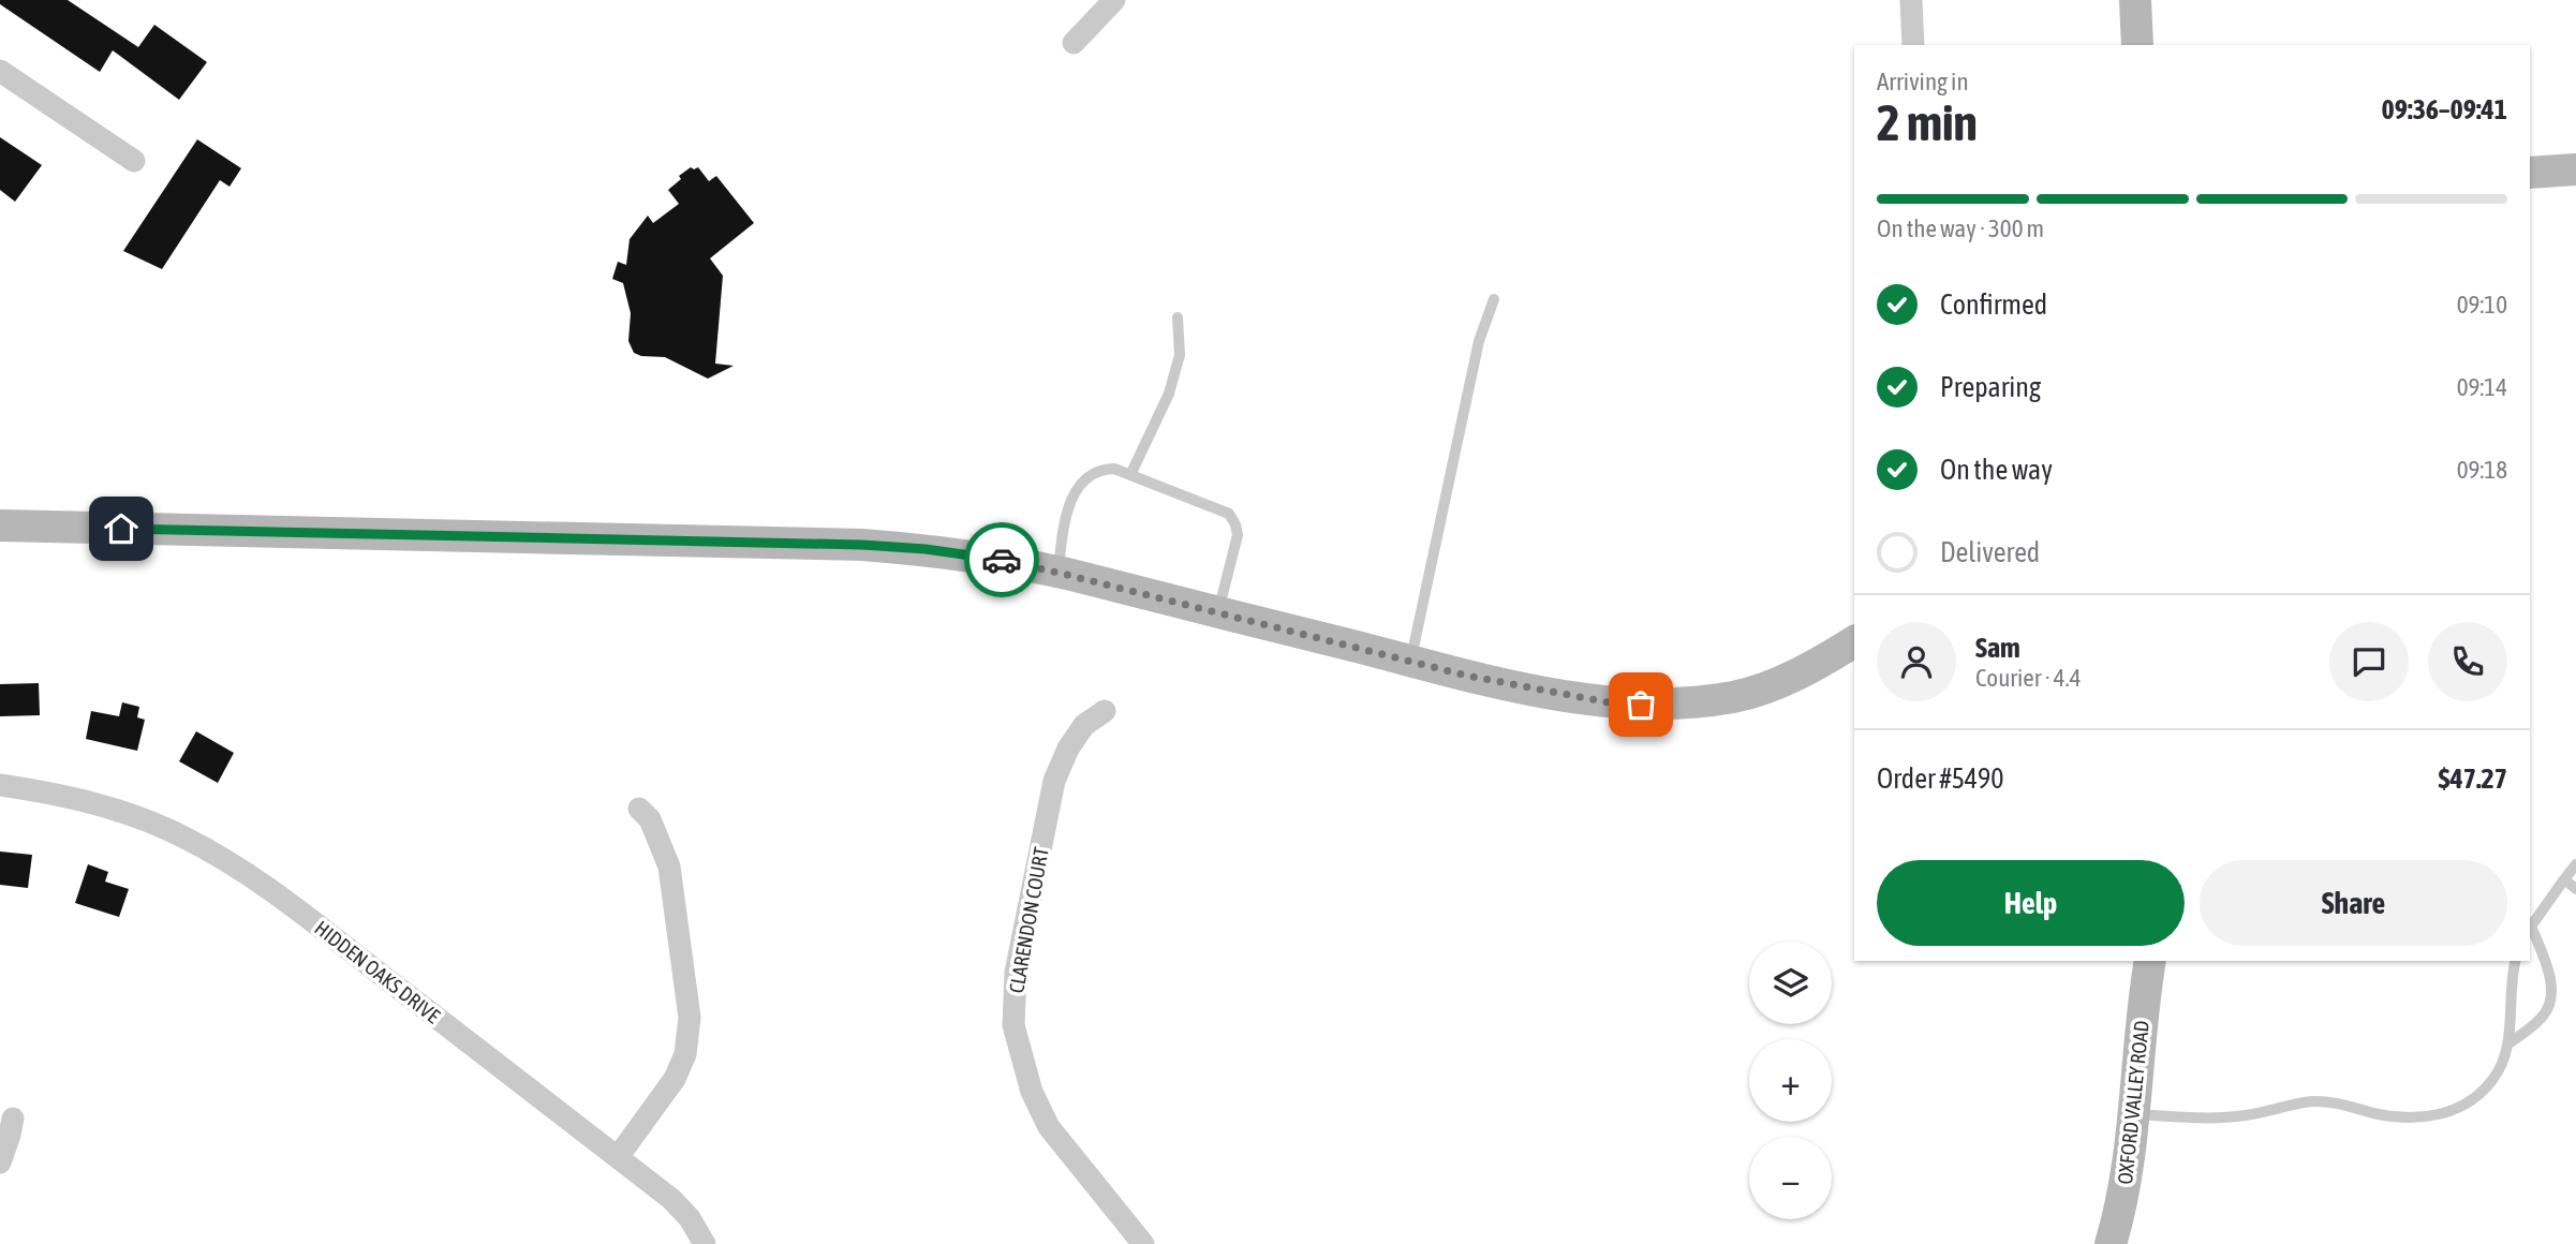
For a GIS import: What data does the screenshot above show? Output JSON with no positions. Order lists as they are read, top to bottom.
{
  "streets": {
    "street": ["CLARENDON COURT", "HIDDEN OAKS DRIVE", "OXFORD VALLEY ROAD"]
  },
  "page": {
    "heading": ["2 min", "Arriving in", "09:36–09:41"],
    "panel": [
      "Sam",
      "Courier · 4.4",
      "Order #5490",
      "$47.27"
    ],
    "bar": "On the way · 300 m",
    "list": [
      ["Confirmed", "09:10"],
      ["Preparing", "09:14"],
      ["On the way", "09:18"],
      "Delivered"
    ],
    "buttons": ["Help", "Share"],
    "map_buttons": ["+", "−"]
  }
}
